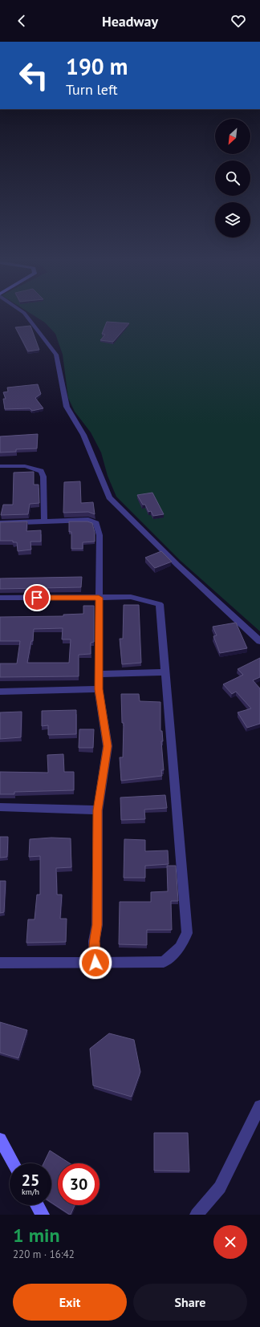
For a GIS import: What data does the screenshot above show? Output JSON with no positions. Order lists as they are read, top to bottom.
{
  "north": "bottom left",
  "page": {
    "header": "Headway",
    "turn": ["190 m", "Turn left"],
    "speed": "25 km/h",
    "limit": "30",
    "heading": ["1 min", "220 m · 16:42"],
    "buttons": ["Exit", "Share"]
  }
}
